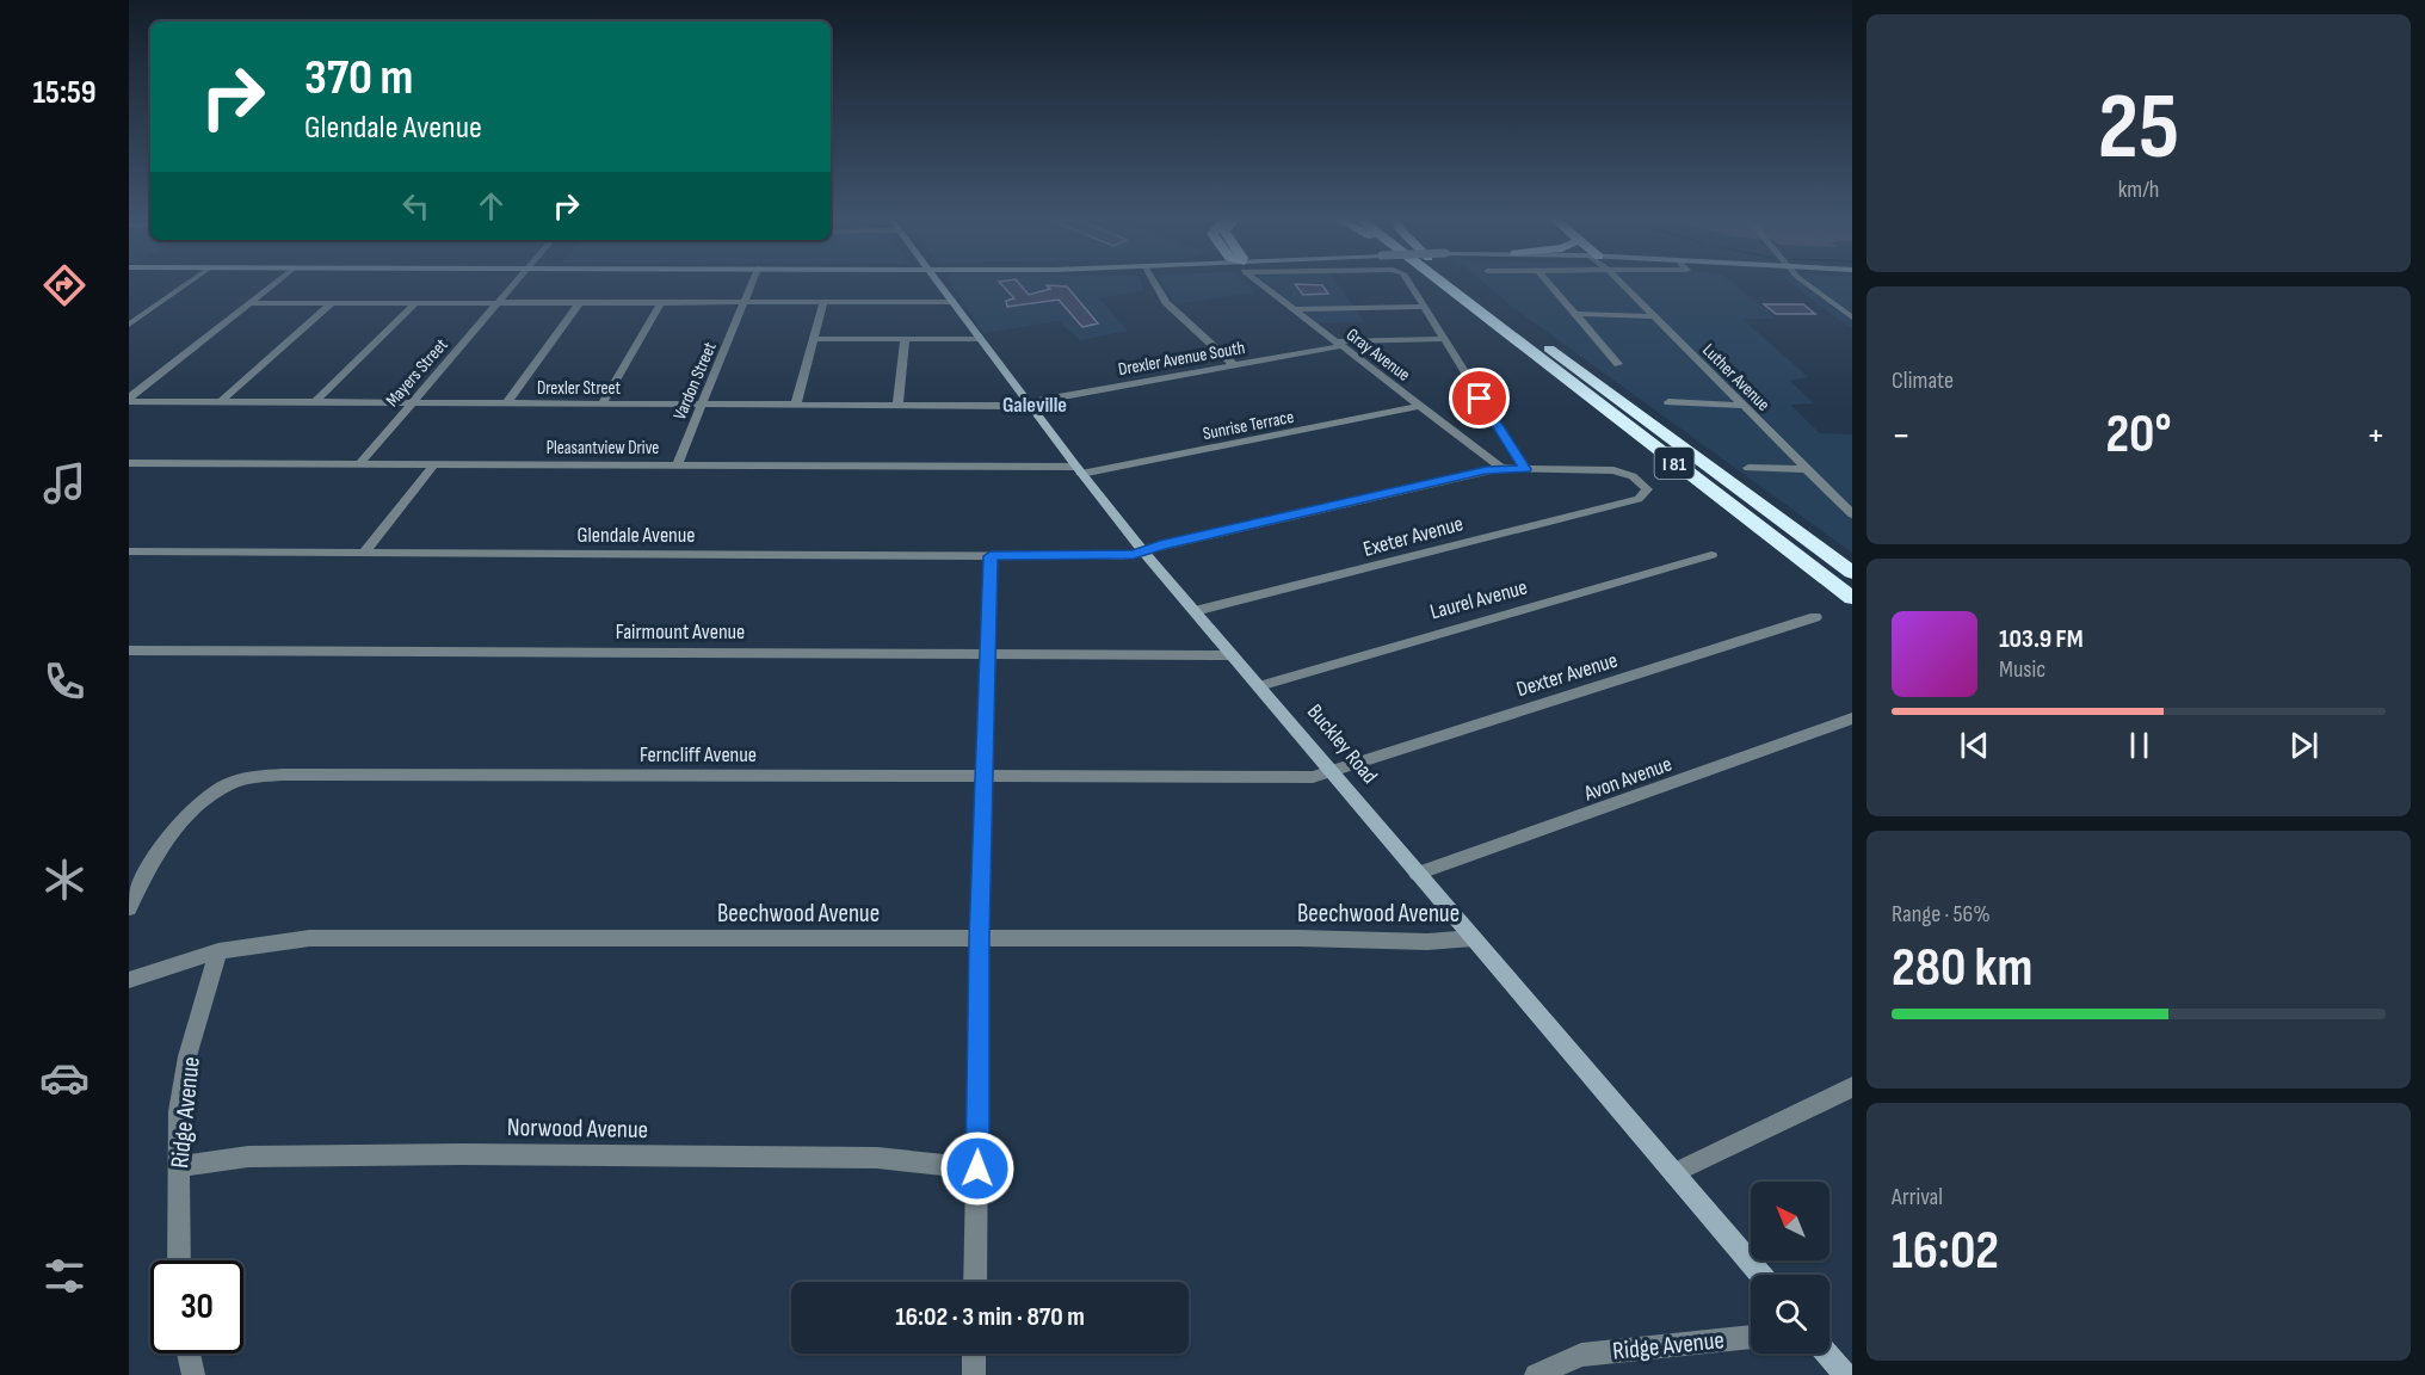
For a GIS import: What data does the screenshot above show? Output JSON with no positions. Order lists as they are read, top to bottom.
{
  "streets": {
    "highway": ["I 81"],
    "street": [
      "Gray Avenue",
      "Drexler Avenue South",
      "Mayers Street",
      "Luther Avenue",
      "Vardon Street",
      "Drexler Street",
      "Sunrise Terrace",
      "Pleasantview Drive",
      "Glendale Avenue",
      "Exeter Avenue",
      "Laurel Avenue",
      "Fairmount Avenue",
      "Dexter Avenue",
      "Buckley Road",
      "Ferncliff Avenue",
      "Avon Avenue",
      "Beechwood Avenue",
      "Ridge Avenue",
      "Norwood Avenue"
    ]
  },
  "crossings": [
    ["Gray Avenue", "Drexler Avenue South"],
    ["Gray Avenue", "Sunrise Terrace"],
    ["Gray Avenue", "Glendale Avenue"],
    ["Drexler Avenue South", "Drexler Street"],
    ["Drexler Avenue South", "Buckley Road"],
    ["Mayers Street", "Drexler Street"],
    ["Mayers Street", "Pleasantview Drive"],
    ["Vardon Street", "Drexler Street"],
    ["Vardon Street", "Pleasantview Drive"],
    ["Drexler Street", "Buckley Road"],
    ["Sunrise Terrace", "Pleasantview Drive"],
    ["Sunrise Terrace", "Buckley Road"],
    ["Pleasantview Drive", "Buckley Road"],
    ["Glendale Avenue", "Exeter Avenue"],
    ["Glendale Avenue", "Buckley Road"],
    ["Exeter Avenue", "Buckley Road"],
    ["Laurel Avenue", "Buckley Road"],
    ["Fairmount Avenue", "Buckley Road"],
    ["Dexter Avenue", "Buckley Road"],
    ["Dexter Avenue", "Ferncliff Avenue"],
    ["Buckley Road", "Ferncliff Avenue"],
    ["Buckley Road", "Avon Avenue"],
    ["Buckley Road", "Beechwood Avenue"],
    ["Beechwood Avenue", "Ridge Avenue"],
    ["Ridge Avenue", "Norwood Avenue"]
  ],
  "districts": ["Galeville"],
  "north": "top left",
  "page": {
    "tabs": "15:59",
    "tile": [
      ["25", "km/h"],
      "Climate",
      ["Range · 56%", "280 km"],
      ["Arrival", "16:02"]
    ],
    "turn": ["370 m", "Glendale Avenue"],
    "heat": ["−", "20°", "+"],
    "song": ["103.9 FM", "Music"],
    "limit": "30",
    "trip": "16:02 · 3 min · 870 m"
  }
}
